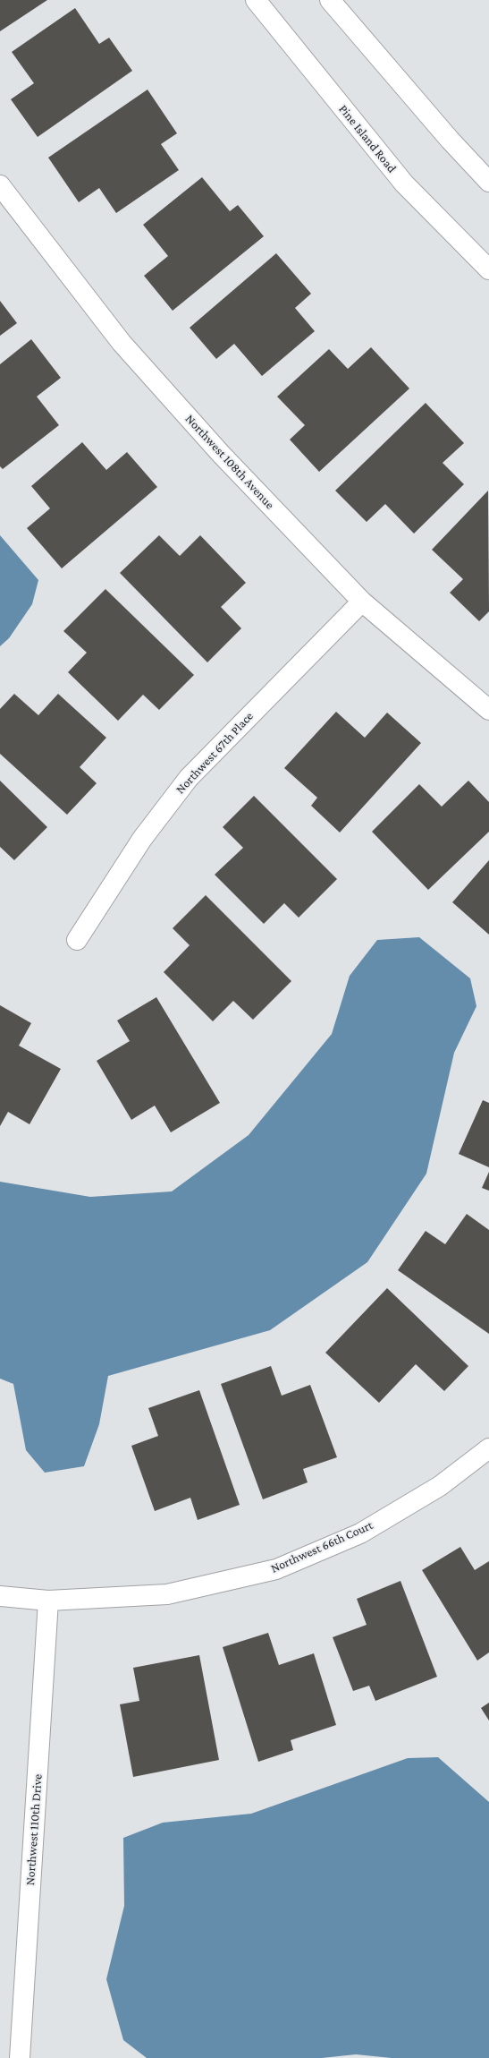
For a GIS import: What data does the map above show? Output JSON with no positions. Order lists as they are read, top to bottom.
{
  "streets": {
    "street": [
      "Pine Island Road",
      "Northwest 108th Avenue",
      "Northwest 67th Place",
      "Northwest 66th Court",
      "Northwest 110th Drive"
    ]
  },
  "crossings": [
    ["Northwest 108th Avenue", "Northwest 67th Place"],
    ["Northwest 66th Court", "Northwest 110th Drive"]
  ]
}
